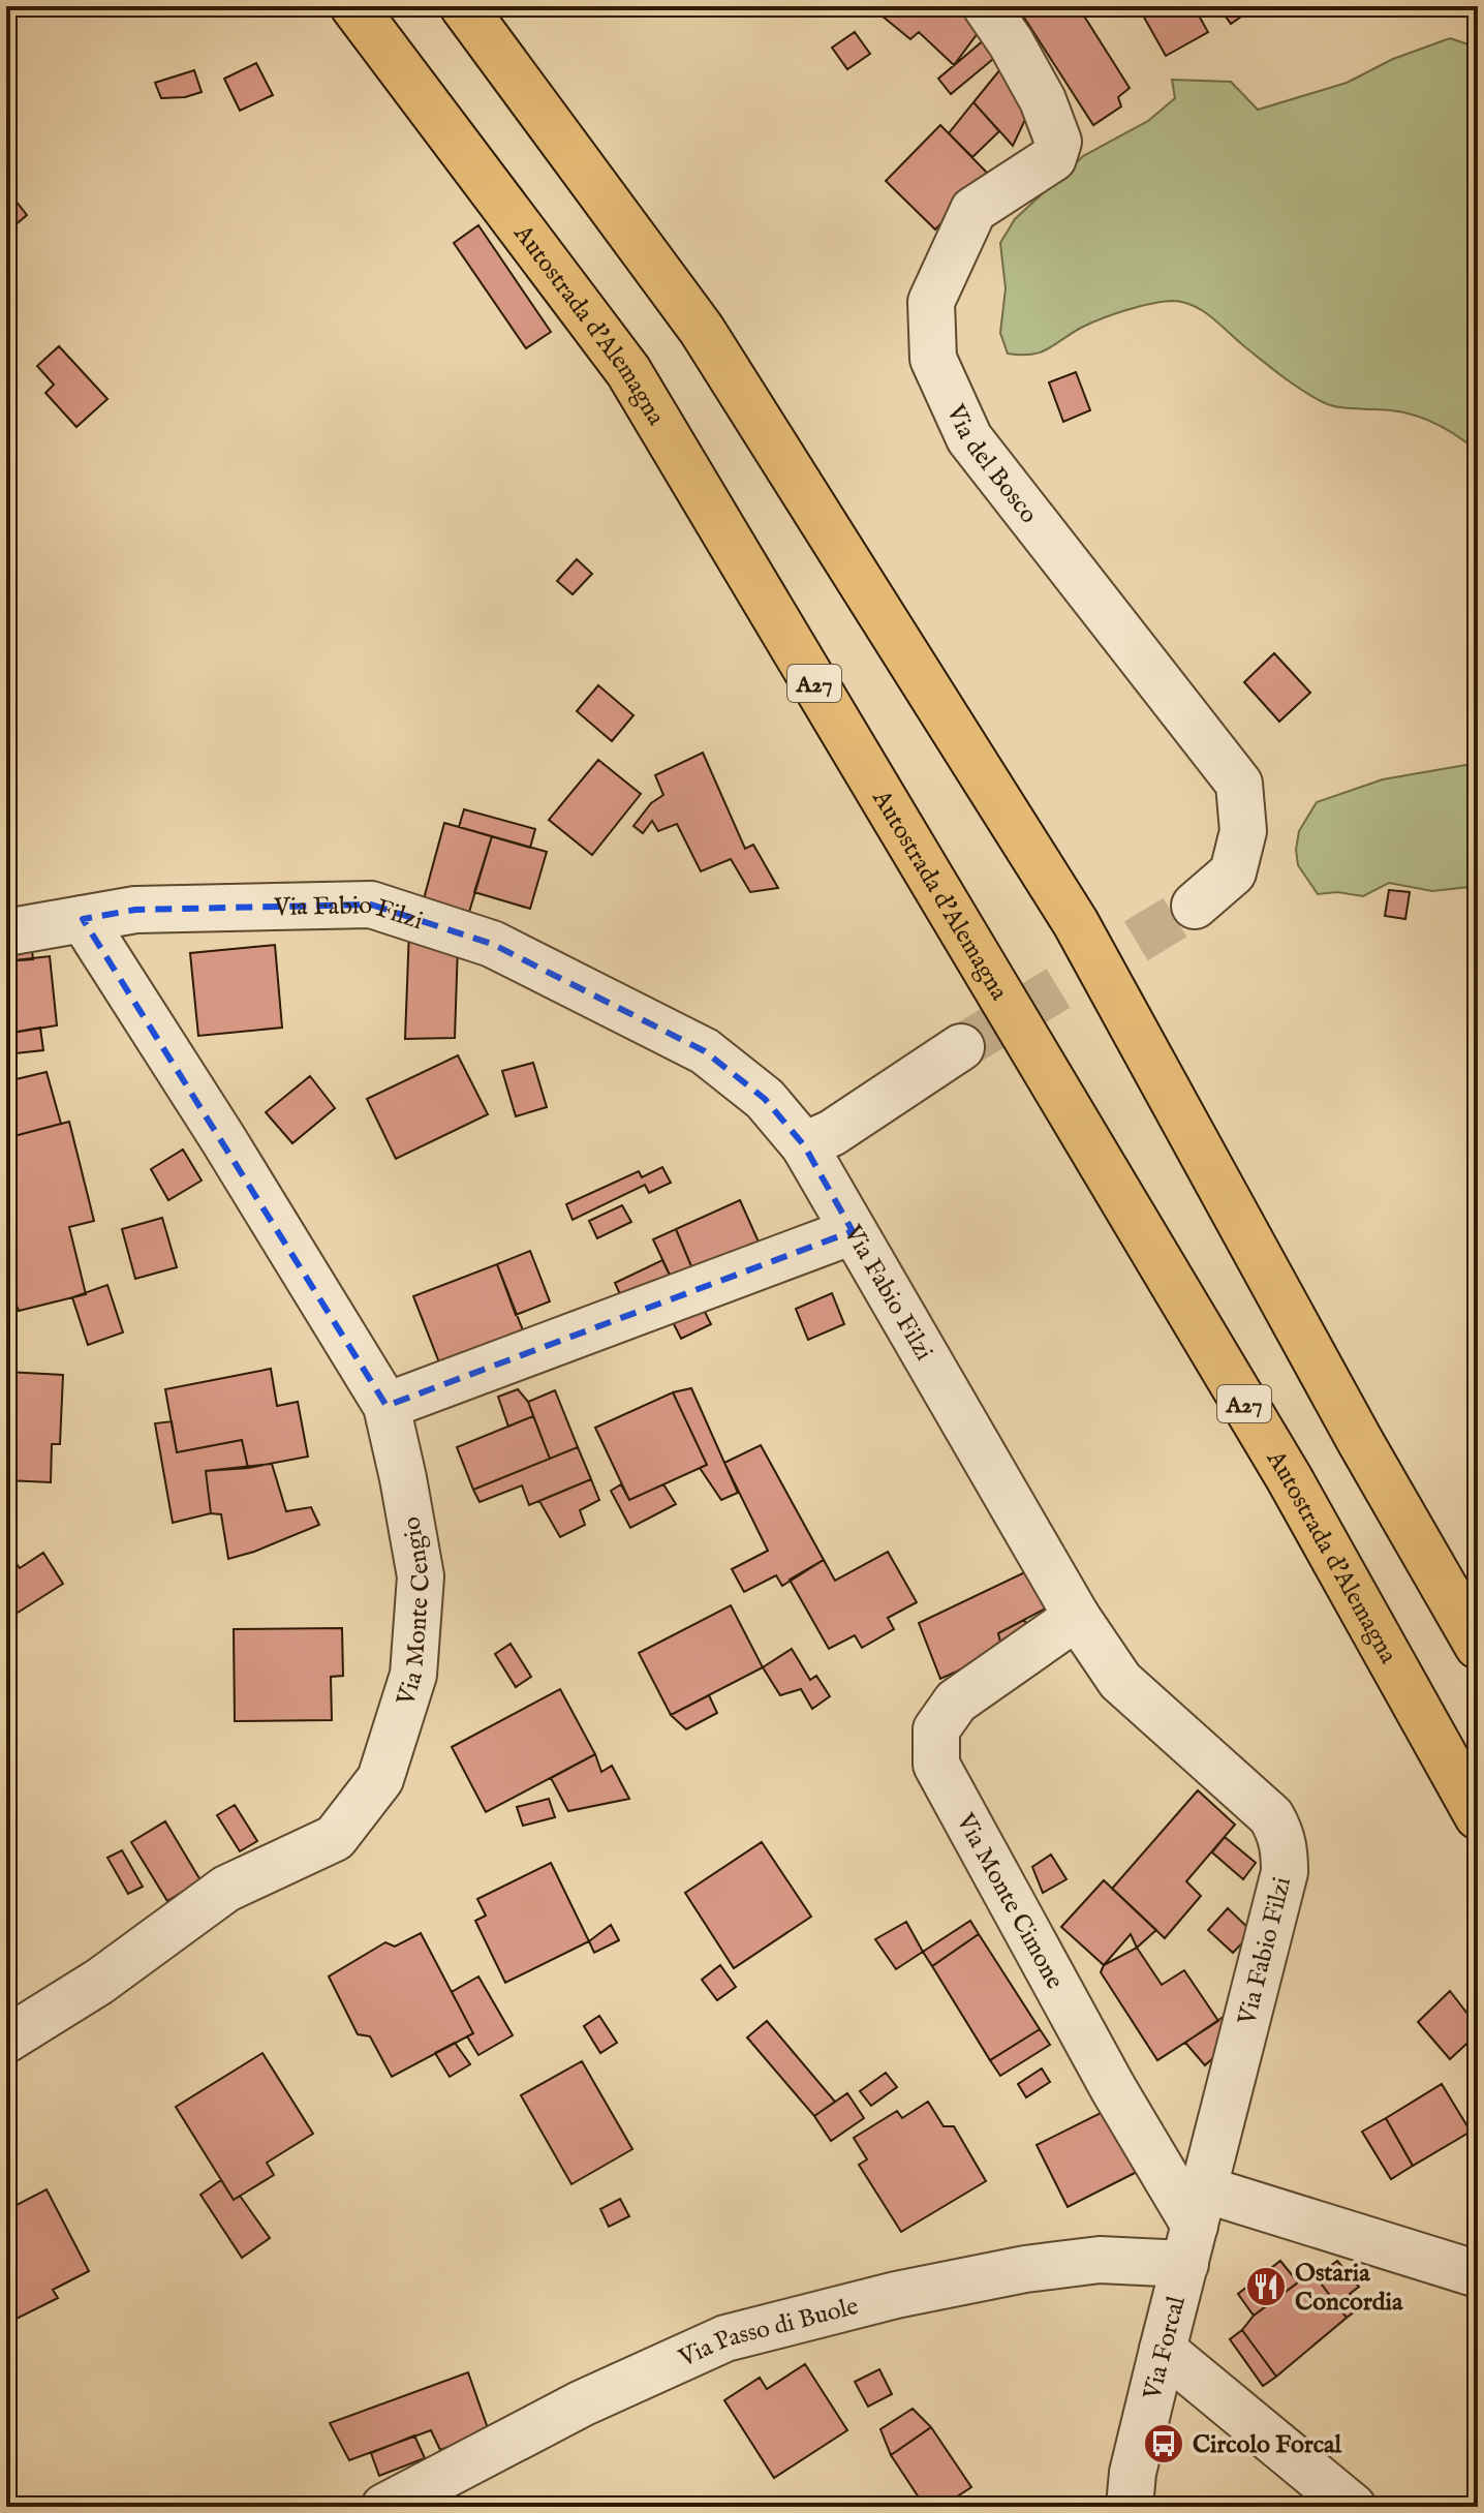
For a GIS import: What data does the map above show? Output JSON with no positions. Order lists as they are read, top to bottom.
{
  "streets": {
    "highway": ["Autostrada d'Alemagna", "A27"],
    "street": [
      "Via del Bosco",
      "Via Fabio Filzi",
      "Via Monte Cengio",
      "Via Monte Cimone",
      "Via Passo di Buole",
      "Via Forcal"
    ]
  },
  "crossings": [
    ["Via Fabio Filzi", "Via Monte Cengio"],
    ["Via Fabio Filzi", "Via Monte Cimone"],
    ["Via Fabio Filzi", "Via Passo di Buole"],
    ["Via Fabio Filzi", "Via Forcal"],
    ["Via Monte Cimone", "Via Passo di Buole"],
    ["Via Monte Cimone", "Via Forcal"],
    ["Via Passo di Buole", "Via Forcal"]
  ],
  "places": {
    "restaurant": ["Ostaria Concordia"],
    "bus stop": ["Circolo Forcal"]
  }
}
